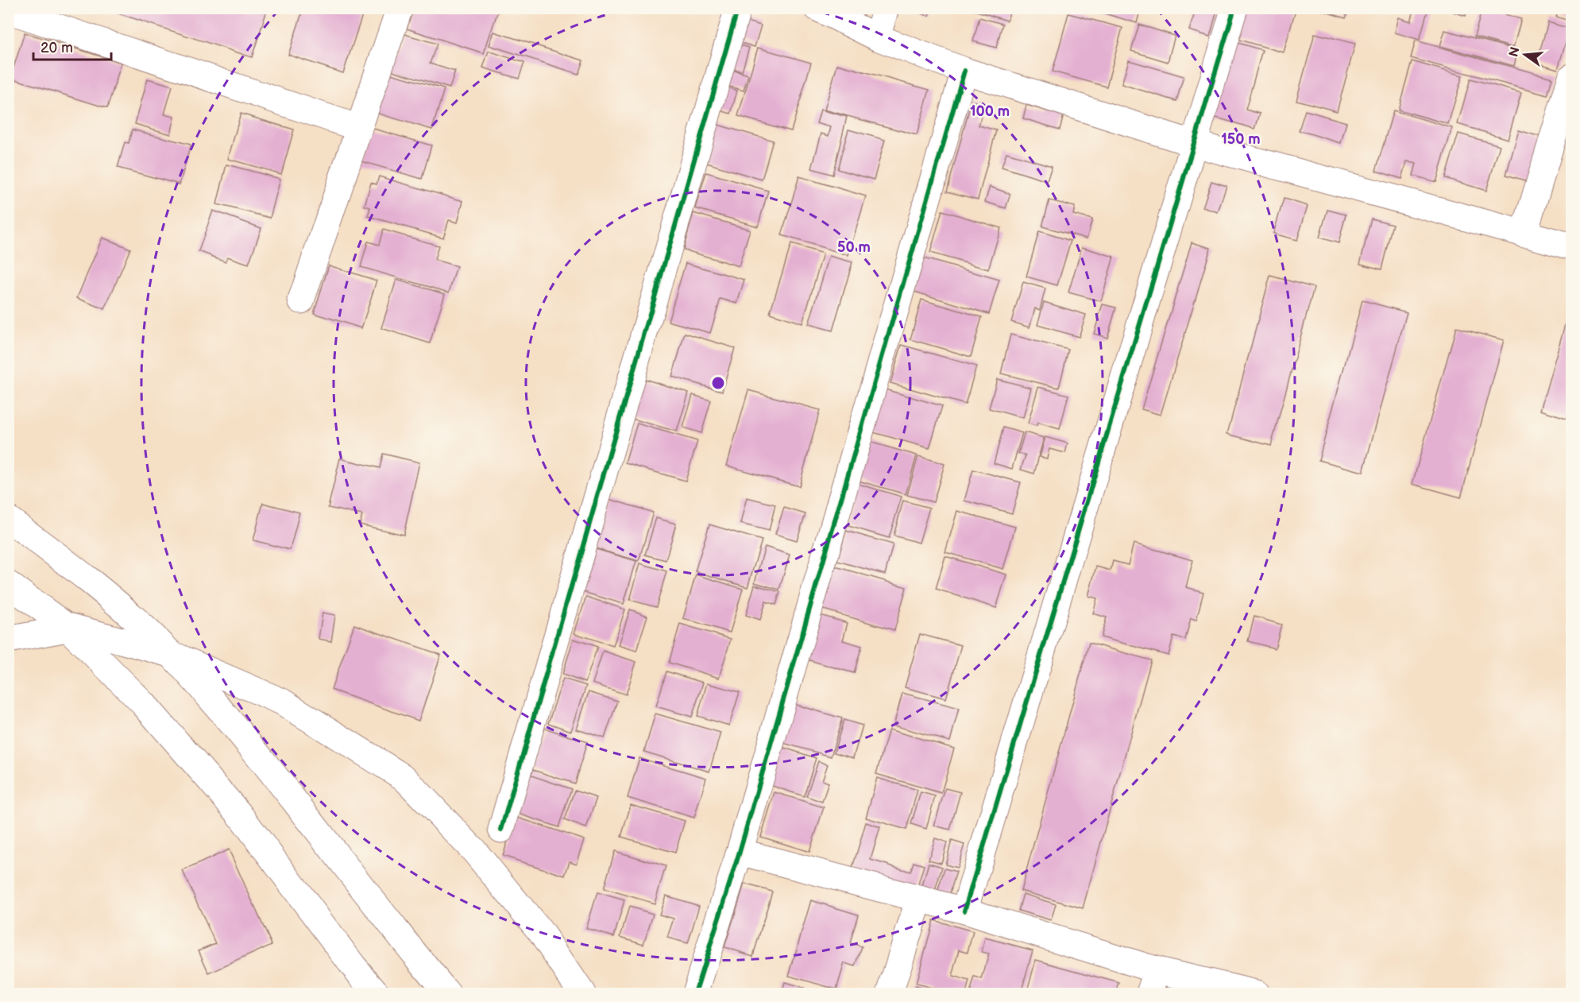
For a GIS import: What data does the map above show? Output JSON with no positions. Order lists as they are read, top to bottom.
{
  "scale_bar": "20 m",
  "north": "left",
  "rings": ["100 m", "150 m", "50 m"]
}
